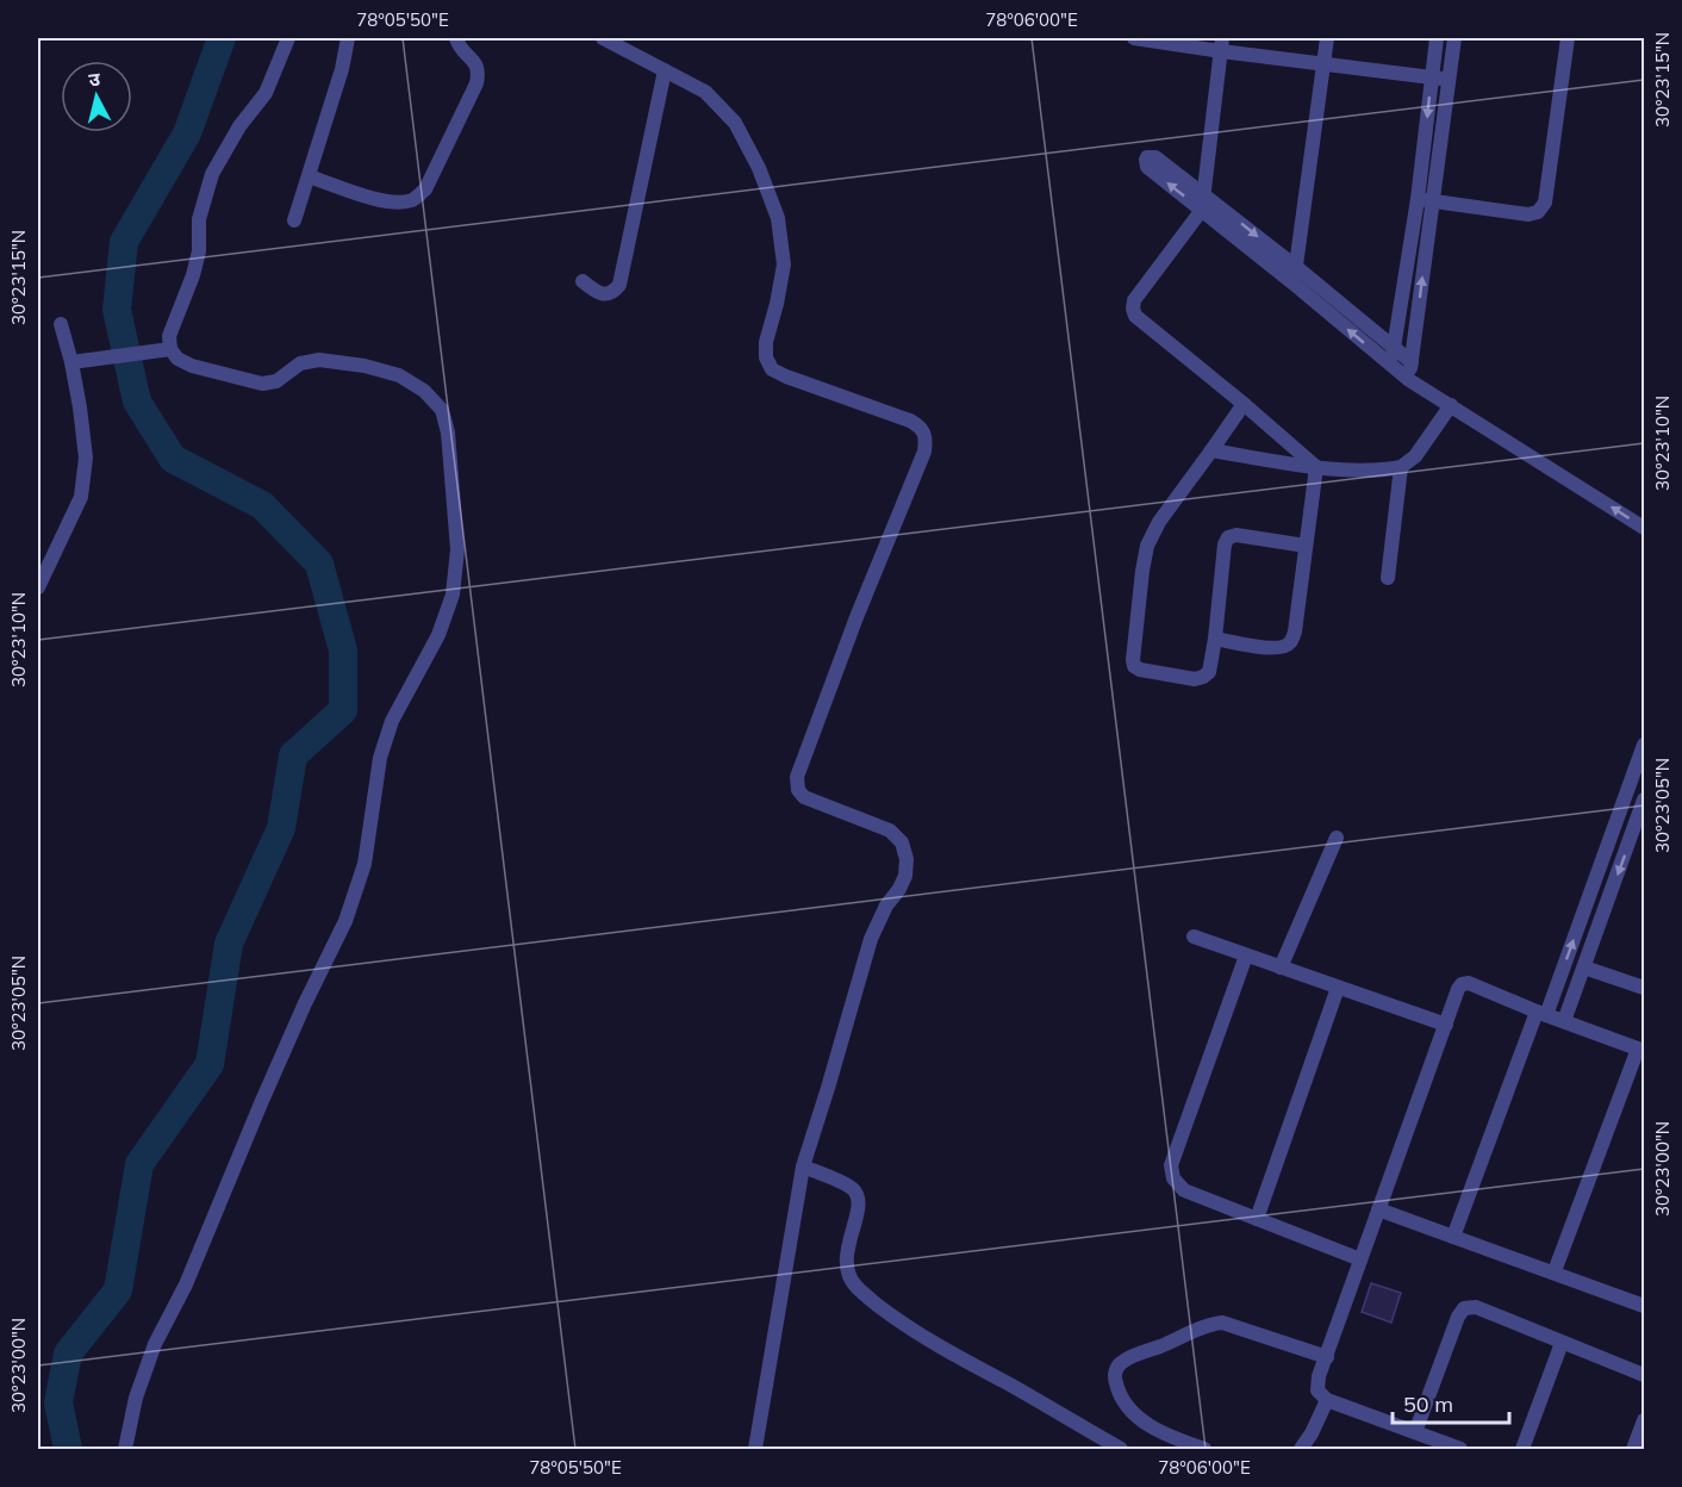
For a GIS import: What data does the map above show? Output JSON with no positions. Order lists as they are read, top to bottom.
{
  "scale_bar": "50 m",
  "north": "top",
  "coordinates": [
    "78°05'50\"E",
    "78°06'00\"E",
    "30°23'15\"N",
    "30°23'10\"N",
    "30°23'05\"N",
    "30°23'00\"N"
  ]
}
